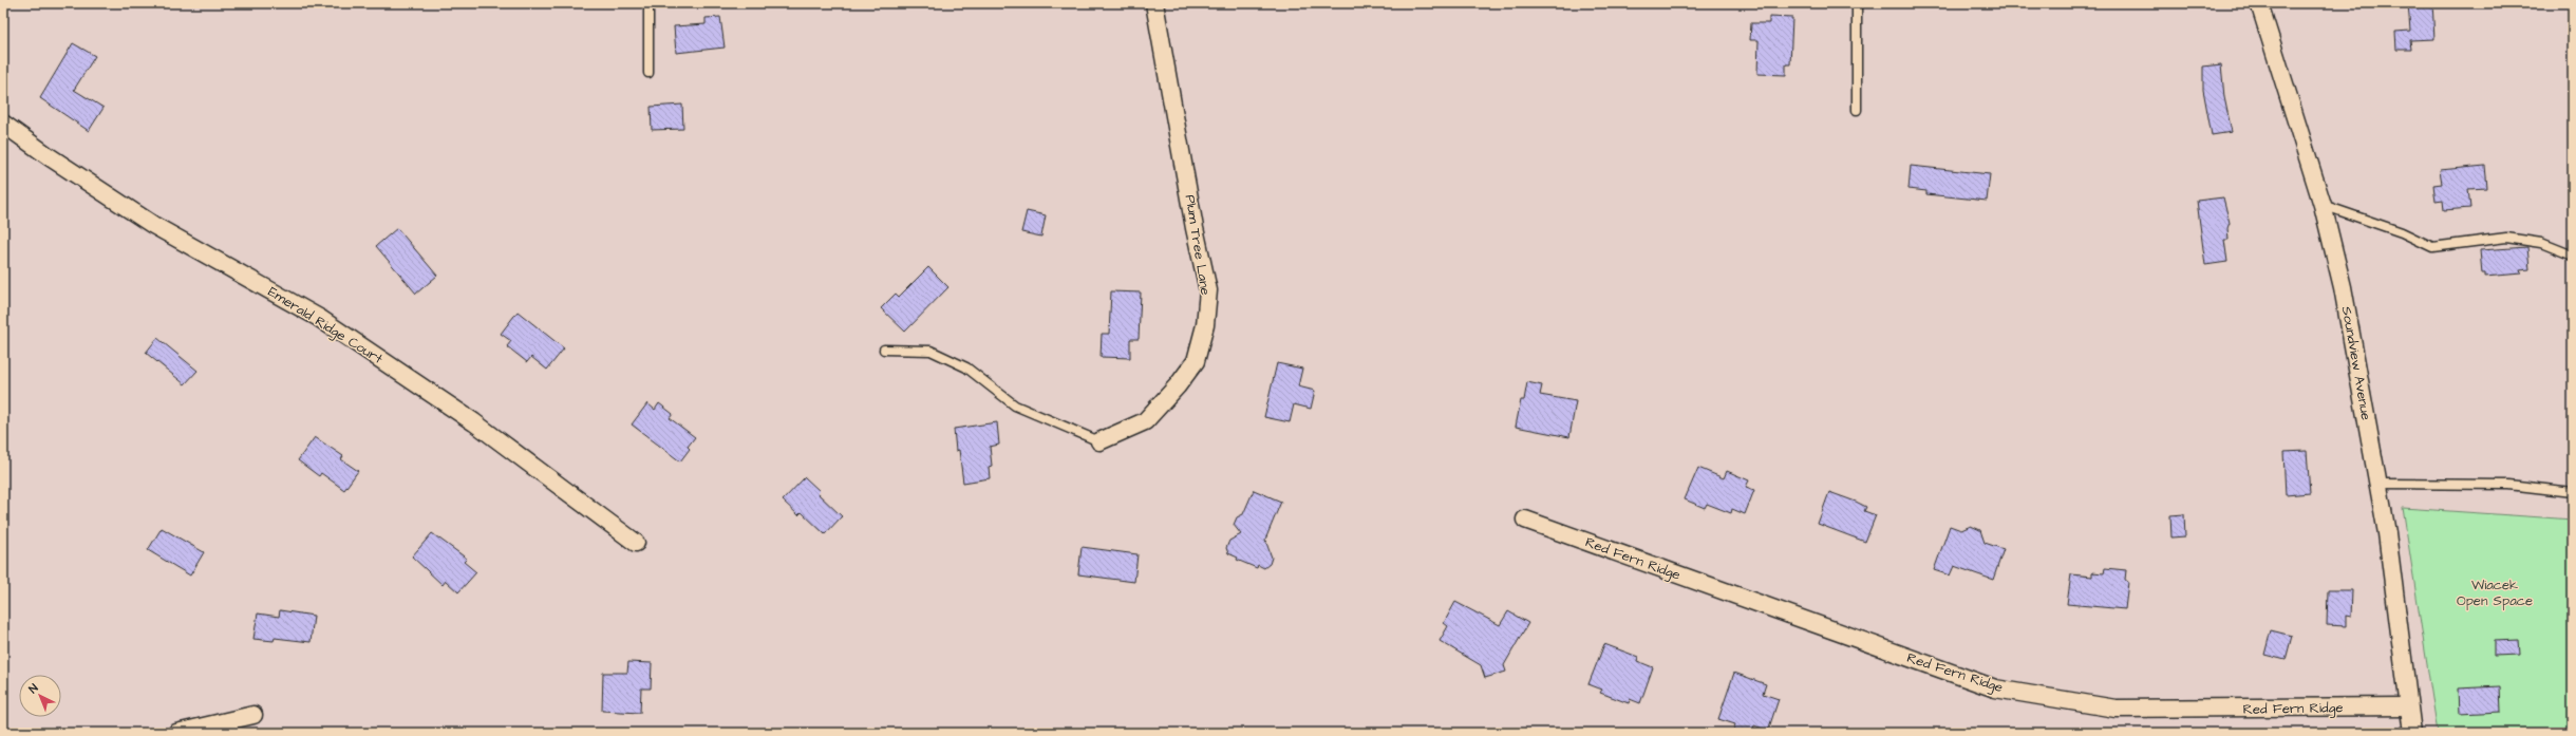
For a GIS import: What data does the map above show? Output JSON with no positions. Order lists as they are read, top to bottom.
{
  "streets": {
    "street": [
      "Plum Tree Lane",
      "Emerald Ridge Court",
      "Soundview Avenue",
      "Red Fern Ridge"
    ]
  },
  "crossings": [
    ["Soundview Avenue", "Red Fern Ridge"]
  ],
  "parks": ["Wiacek Open Space"],
  "north": "top left"
}
